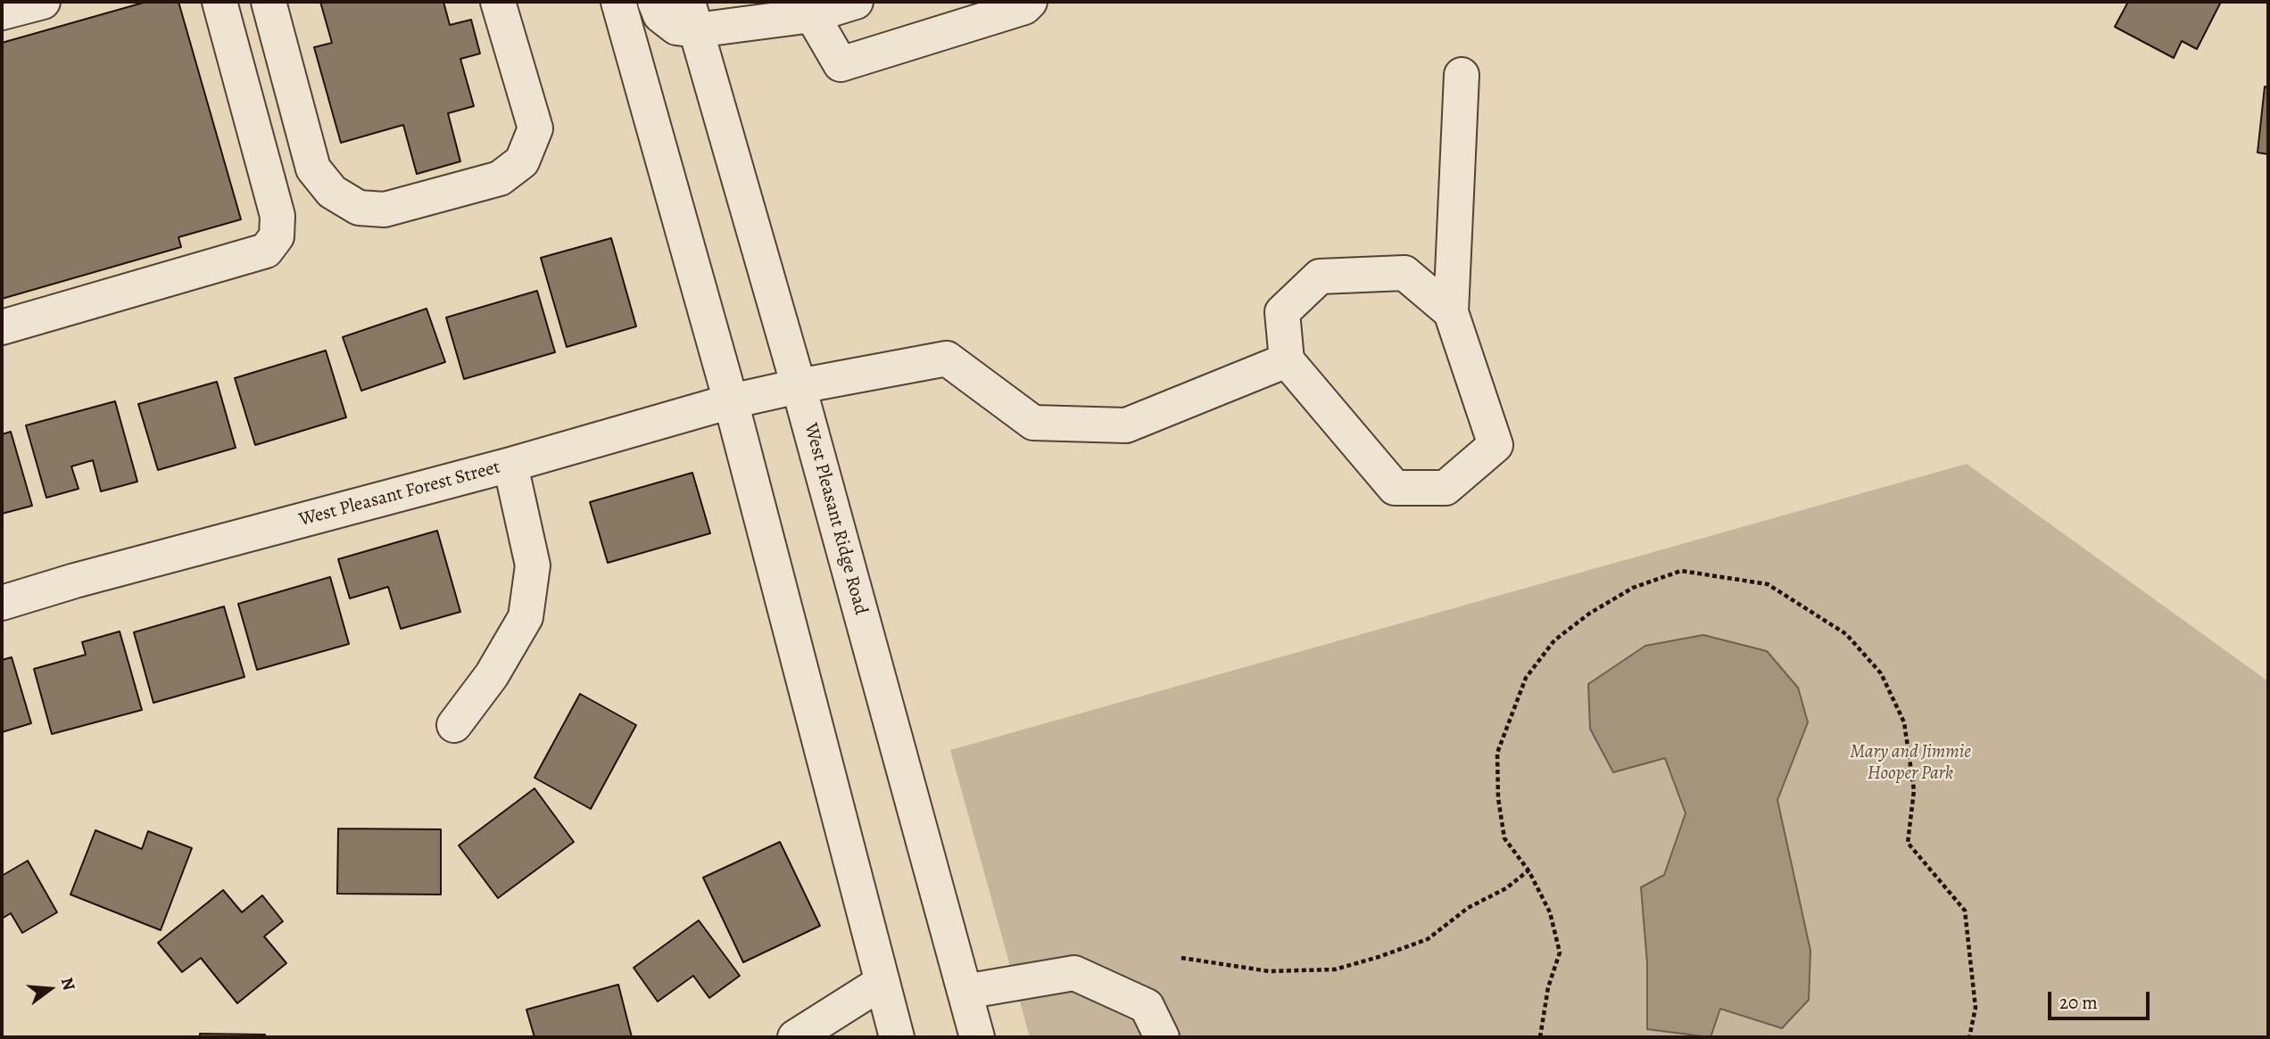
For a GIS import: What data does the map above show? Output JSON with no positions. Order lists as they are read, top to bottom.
{
  "streets": {
    "street": ["West Pleasant Forest Street", "West Pleasant Ridge Road"]
  },
  "crossings": [
    ["West Pleasant Forest Street", "West Pleasant Ridge Road"]
  ],
  "parks": ["Mary and Jimmie Hooper Park"],
  "scale_bar": "20 m",
  "north": "right"
}
